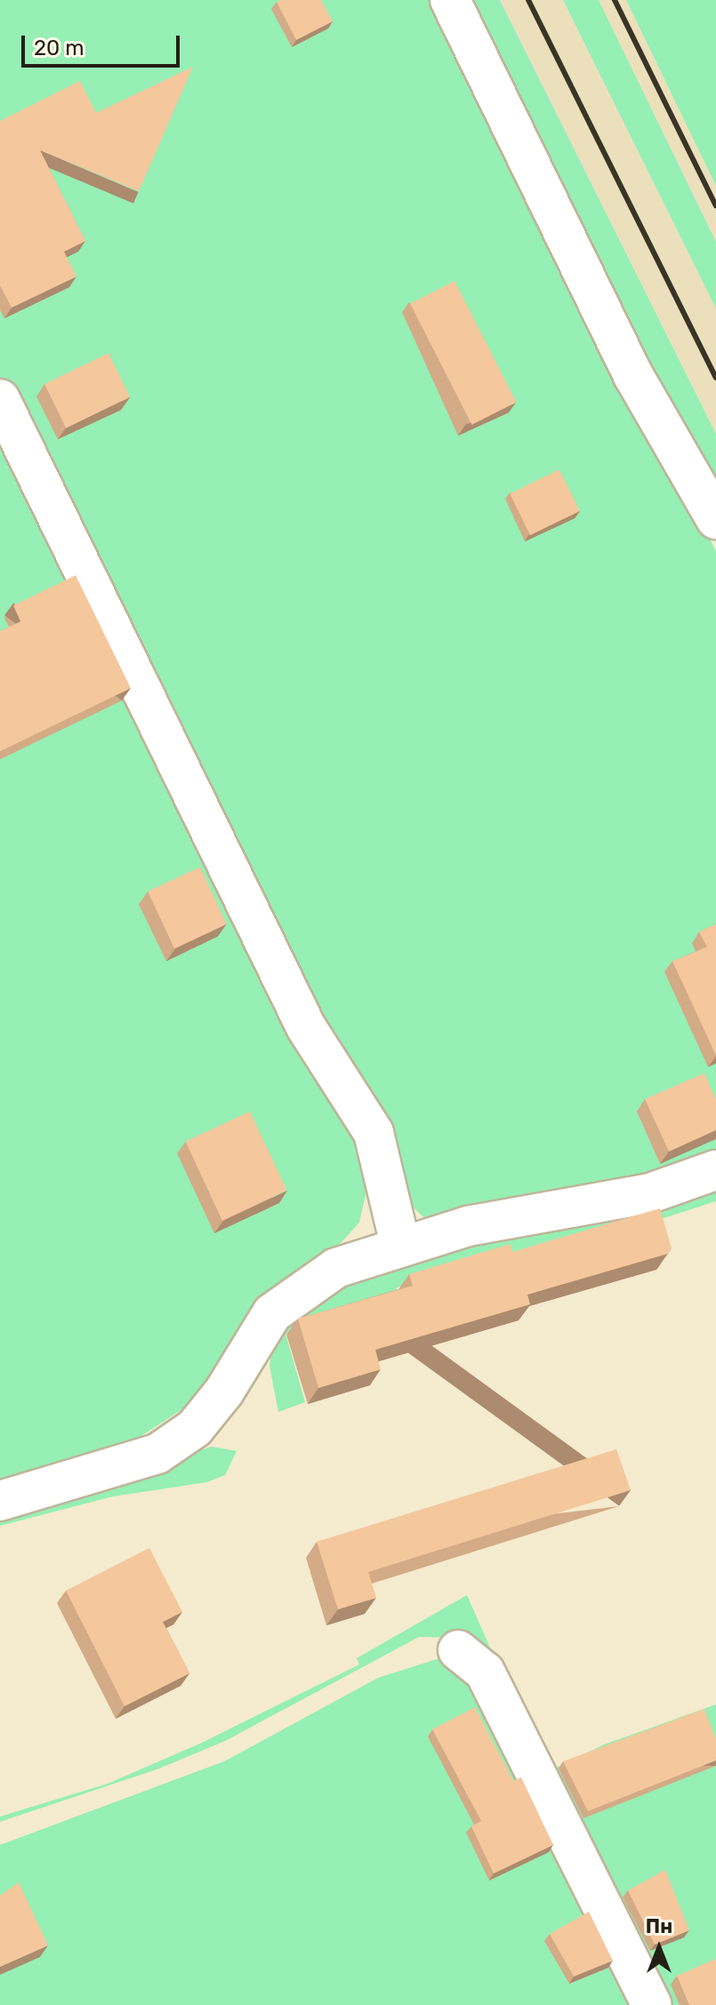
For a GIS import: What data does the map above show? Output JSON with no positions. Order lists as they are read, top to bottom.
{
  "scale_bar": "20 m",
  "north": "top"
}
